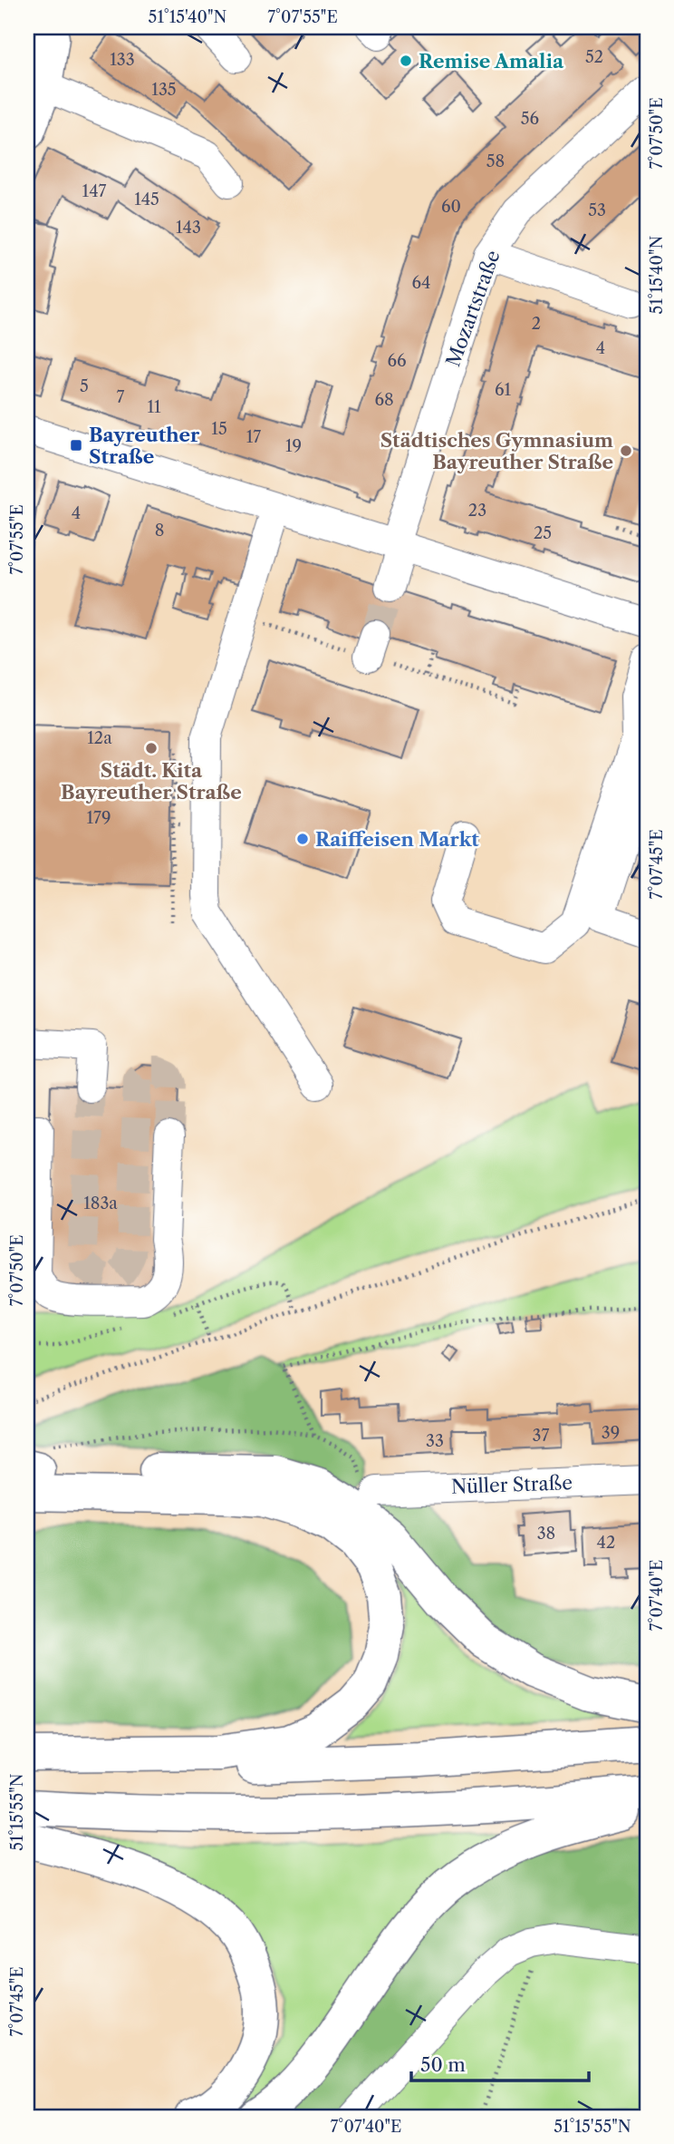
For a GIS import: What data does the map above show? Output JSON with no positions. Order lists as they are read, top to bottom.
{
  "streets": {
    "street": ["Mozartstraße", "Nüller Straße"]
  },
  "places": {
    "other": [
      "Remise Amalia",
      "Städtisches Gymnasium Bayreuther Straße",
      "Städt. Kita Bayreuther Straße",
      "Raiffeisen Markt"
    ],
    "transit": ["Bayreuther Straße"]
  },
  "house_numbers": [
    "52",
    "133",
    "135",
    "56",
    "58",
    "147",
    "145",
    "60",
    "53",
    "143",
    "64",
    "2",
    "4",
    "66",
    "5",
    "61",
    "7",
    "68",
    "11",
    "15",
    "17",
    "19",
    "23",
    "4",
    "8",
    "25",
    "12a",
    "179",
    "183a",
    "39",
    "37",
    "33",
    "38",
    "42"
  ],
  "scale_bar": "50 m",
  "coordinates": [
    "51°15'40\"N",
    "7°07'55\"E",
    "7°07'50\"E",
    "7°07'45\"E",
    "7°07'40\"E",
    "51°15'55\"N"
  ]
}
